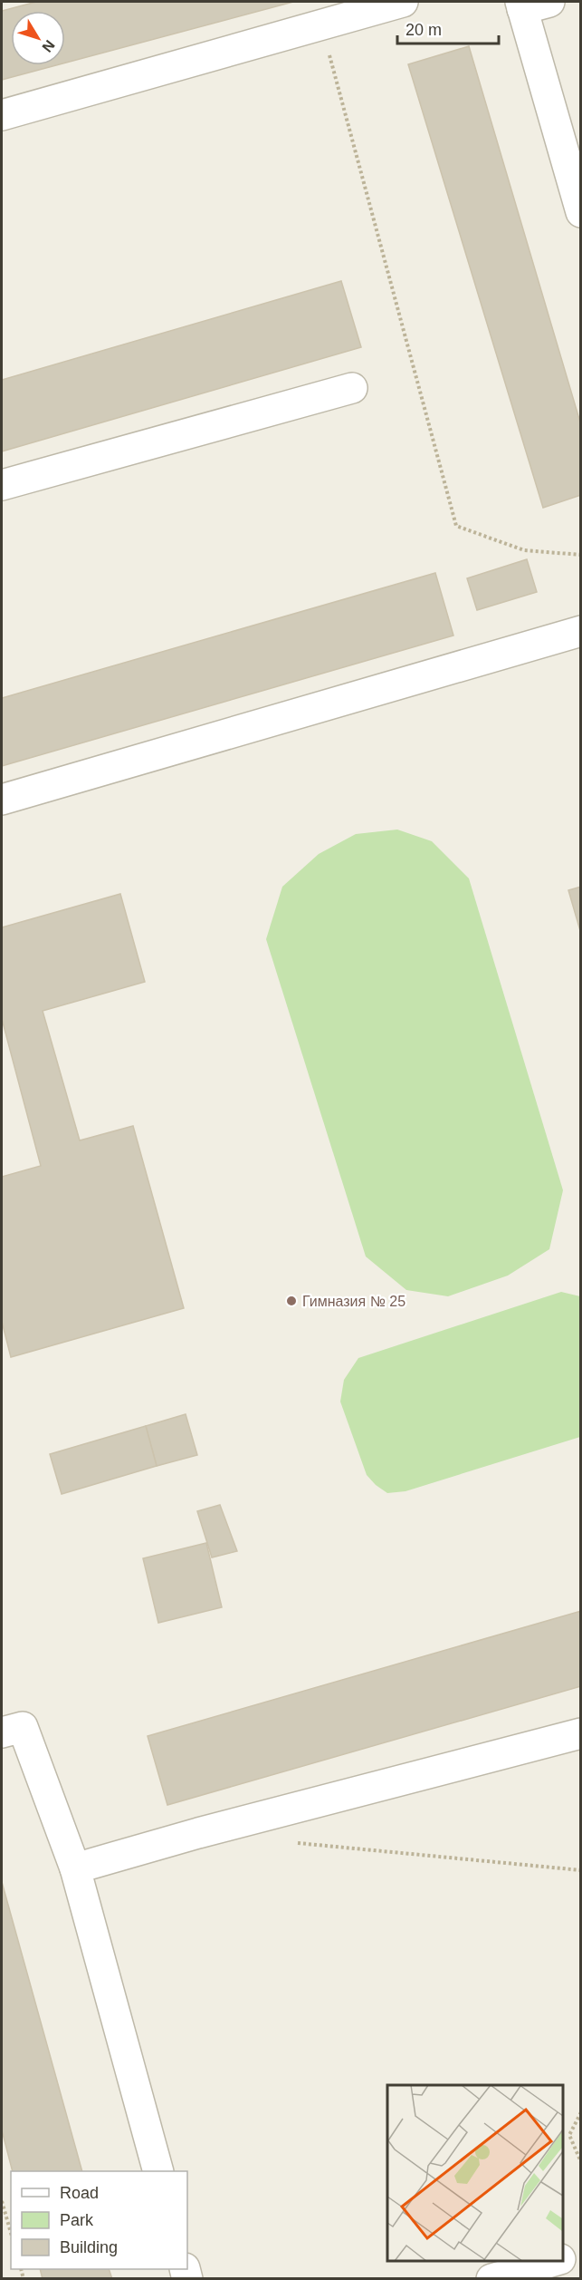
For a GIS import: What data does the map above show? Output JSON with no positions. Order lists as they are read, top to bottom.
{
  "places": ["Гимназия № 25"],
  "legend": ["Road", "Park", "Building"],
  "scale_bar": "20 m",
  "north": "bottom right"
}
